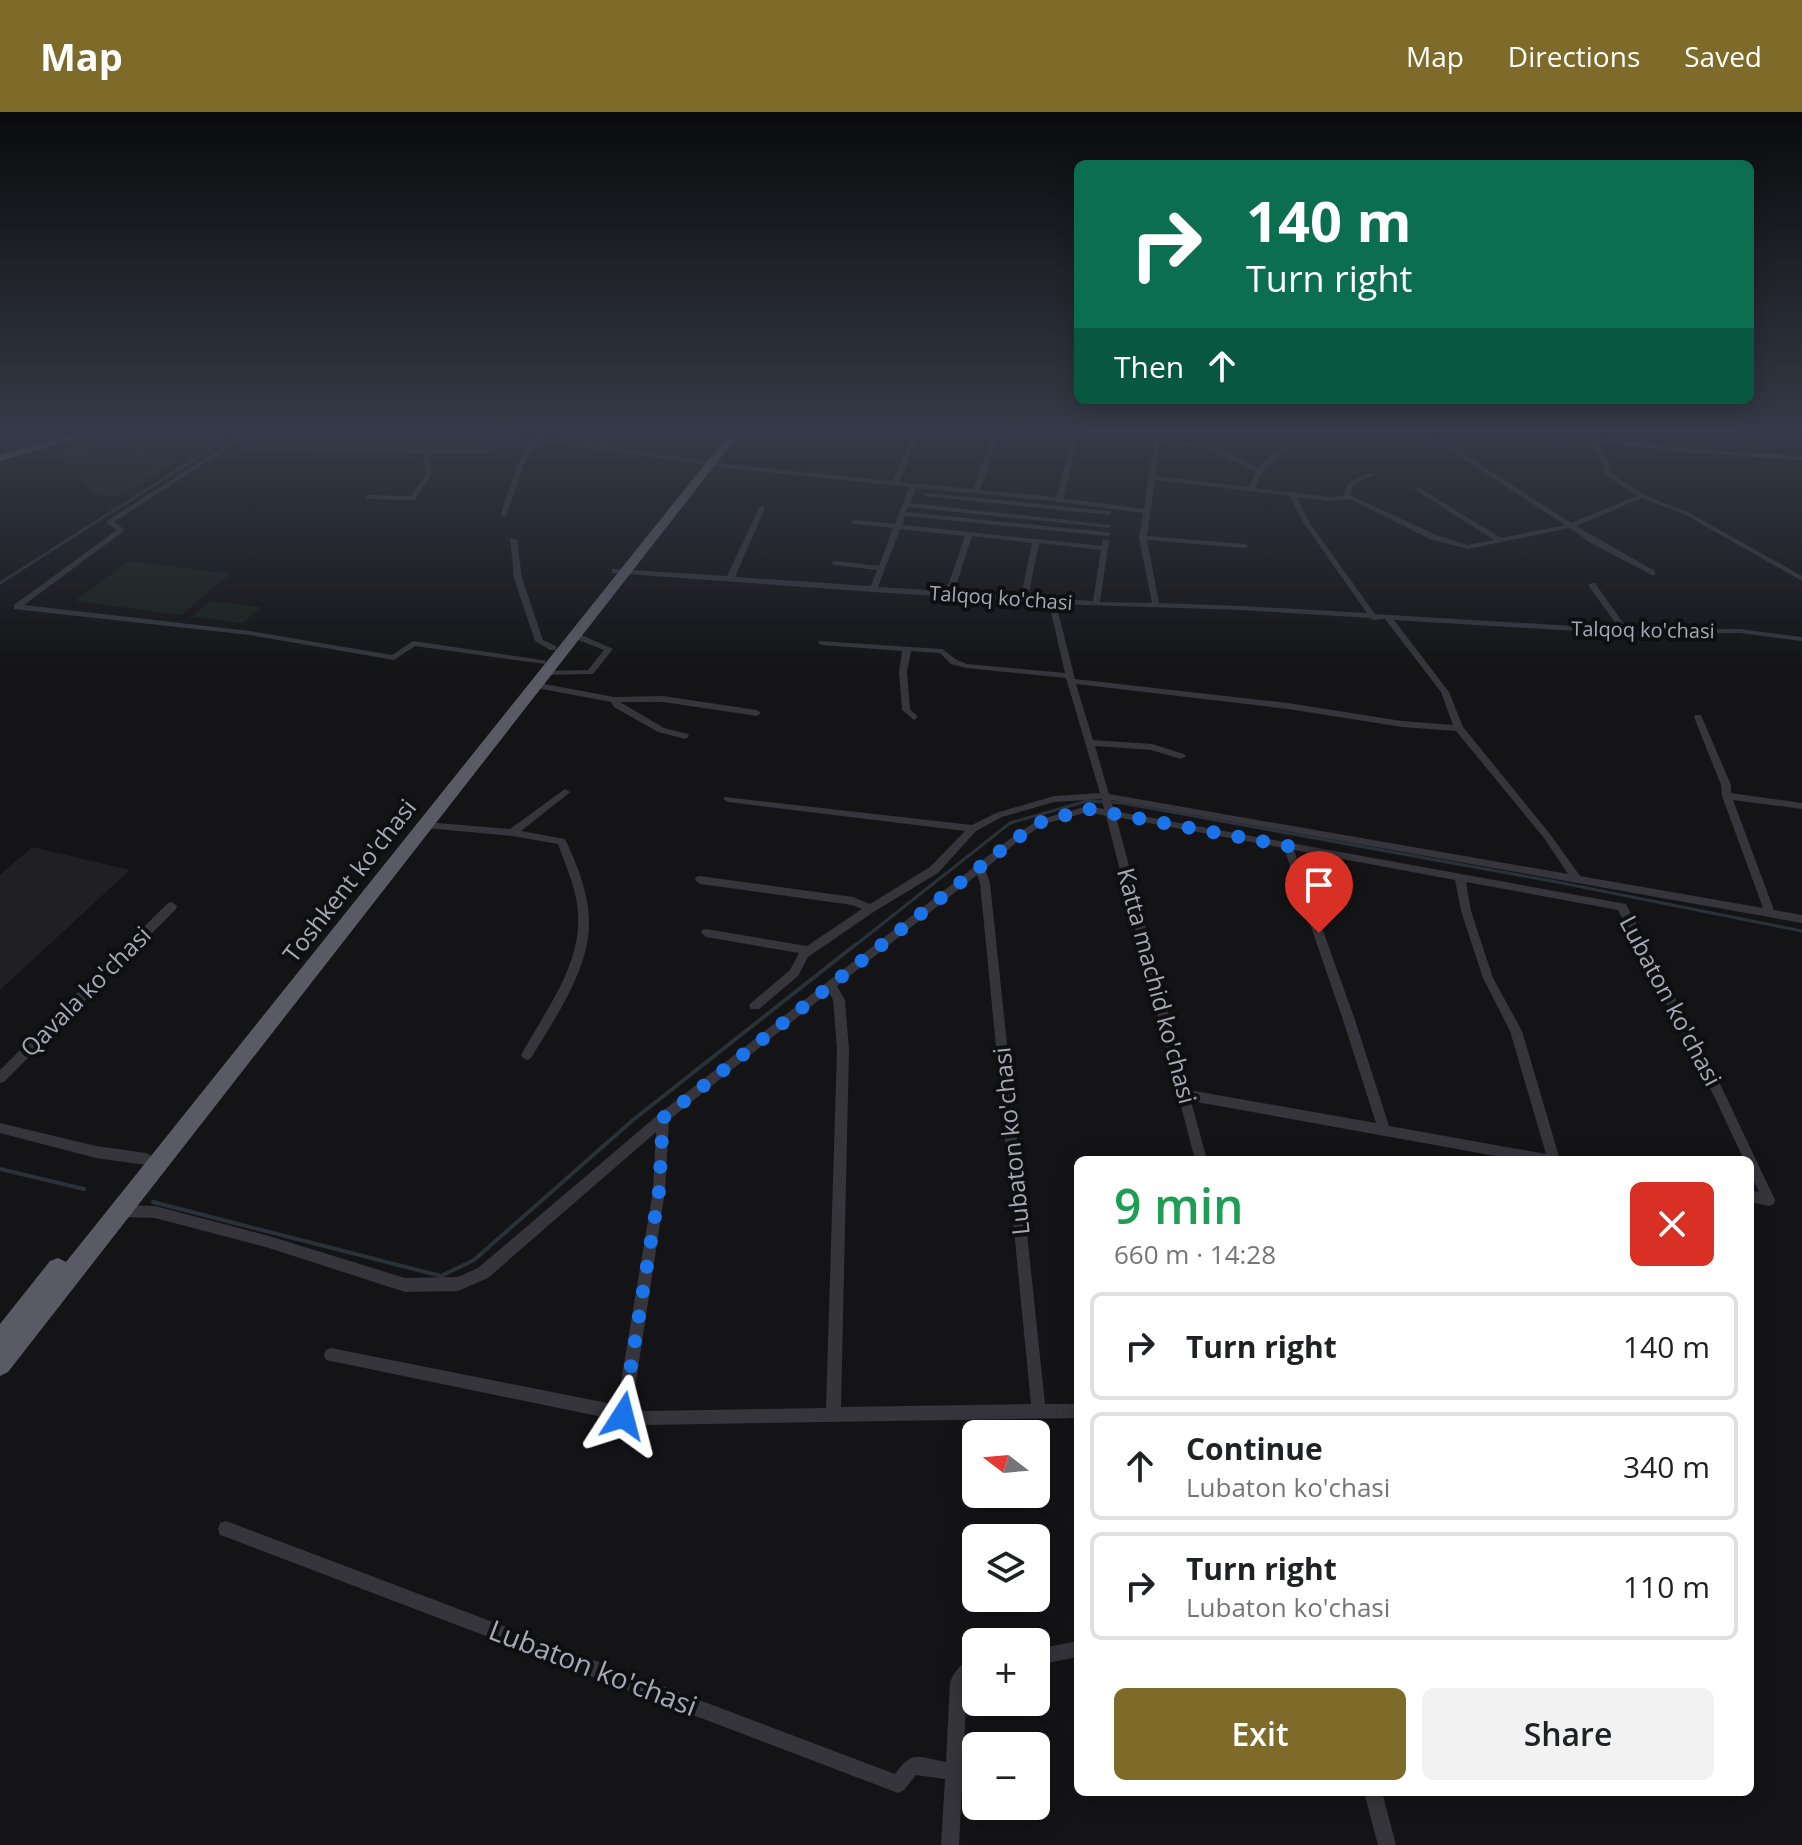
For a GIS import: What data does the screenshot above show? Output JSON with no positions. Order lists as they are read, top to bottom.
{
  "streets": {
    "highway": ["Toshkent ko'chasi"],
    "street": [
      "Talqoq ko'chasi",
      "Katta machid ko'chasi",
      "Qavala ko'chasi",
      "Lubaton ko'chasi"
    ]
  },
  "crossings": [
    ["Talqoq ko'chasi", "Toshkent ko'chasi"],
    ["Talqoq ko'chasi", "Katta machid ko'chasi"],
    ["Toshkent ko'chasi", "Lubaton ko'chasi"],
    ["Katta machid ko'chasi", "Lubaton ko'chasi"]
  ],
  "north": "left",
  "page": {
    "header": "Map",
    "nav": ["Map", "Directions", "Saved"],
    "turn": ["140 m", "Turn right"],
    "then": "Then",
    "heading": ["9 min", "660 m · 14:28"],
    "list": [
      {
        "name": "Turn right",
        "value": "140 m"
      },
      {
        "name": "Continue",
        "note": "Lubaton ko'chasi",
        "value": "340 m"
      },
      {
        "name": "Turn right",
        "note": "Lubaton ko'chasi",
        "value": "110 m"
      }
    ],
    "map_buttons": ["+", "−"],
    "buttons": ["Exit", "Share"]
  }
}
